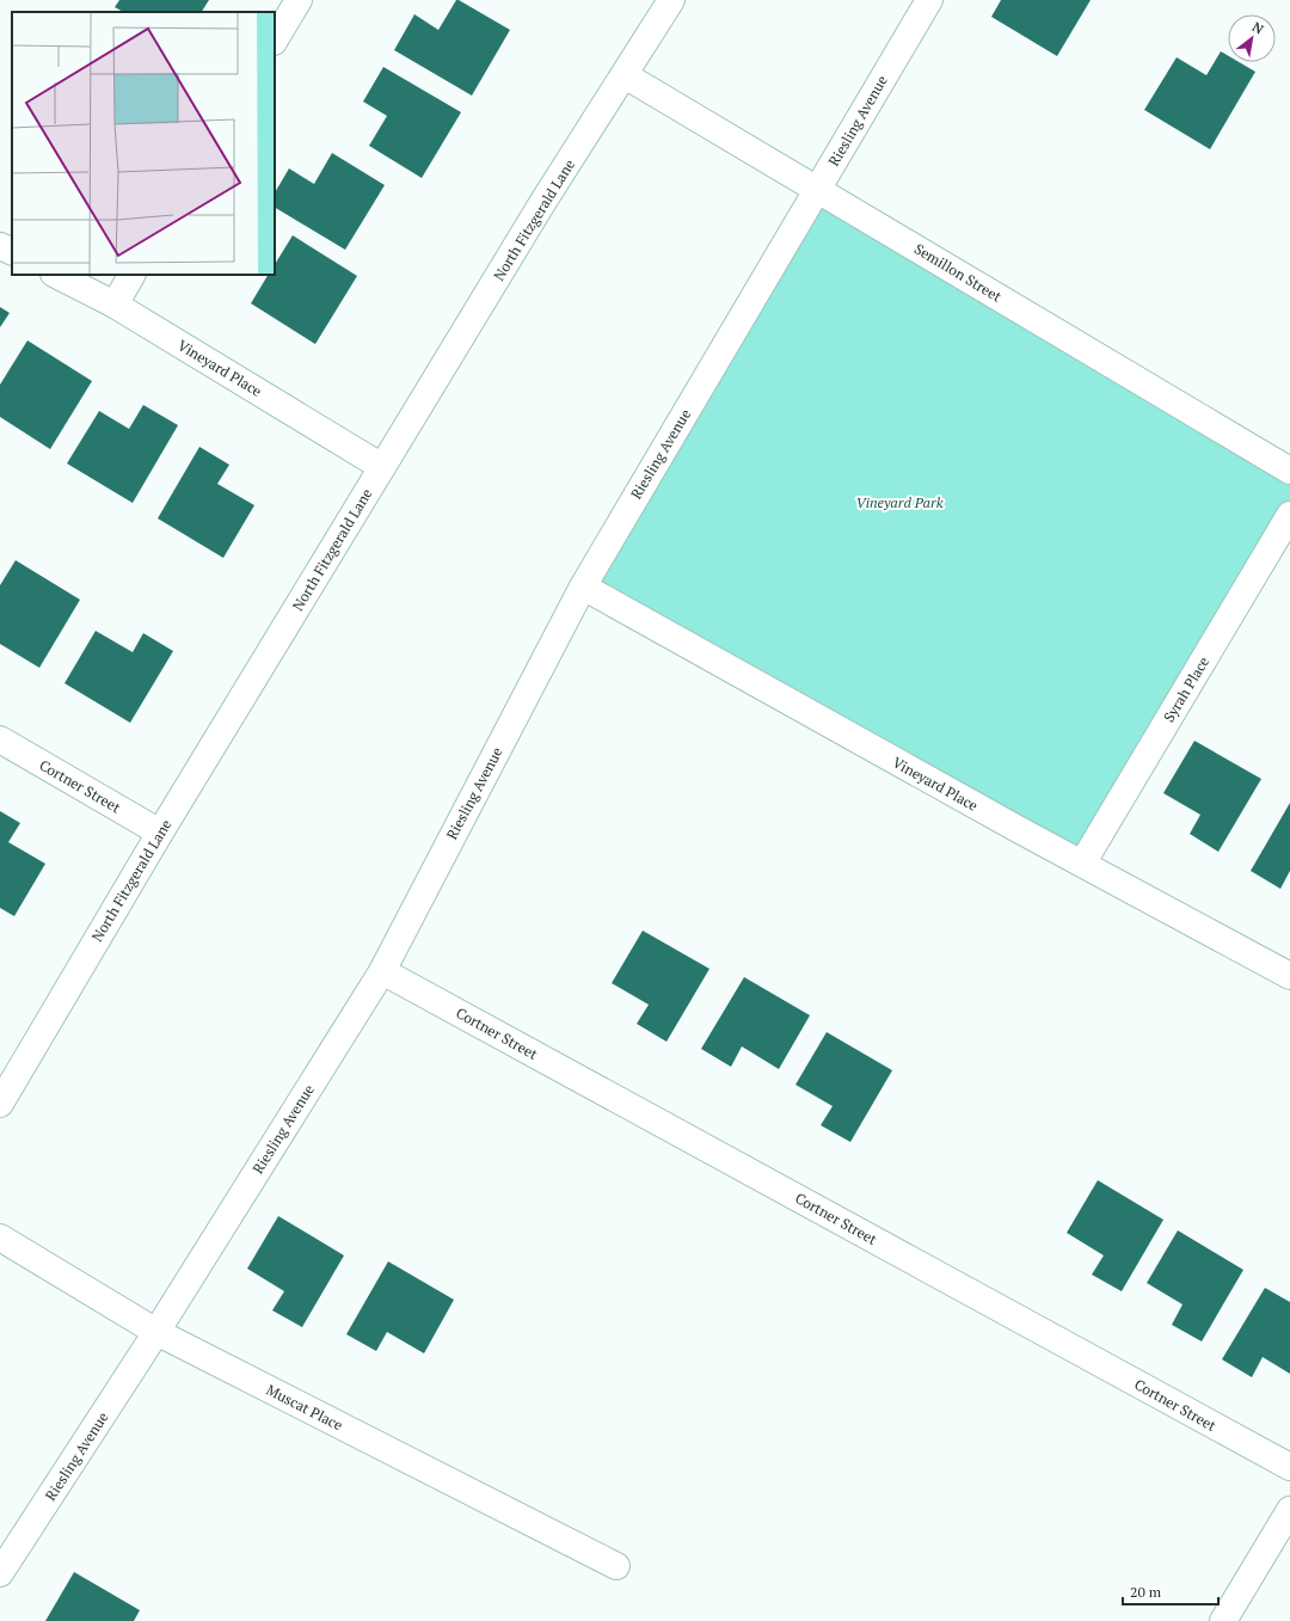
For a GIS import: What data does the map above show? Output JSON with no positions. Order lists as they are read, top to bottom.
{
  "streets": {
    "street": [
      "Riesling Avenue",
      "North Fitzgerald Lane",
      "Semillon Street",
      "Vineyard Place",
      "Syrah Place",
      "Cortner Street",
      "Muscat Place"
    ]
  },
  "crossings": [
    ["Riesling Avenue", "Semillon Street"],
    ["Riesling Avenue", "Vineyard Place"],
    ["Riesling Avenue", "Cortner Street"],
    ["Riesling Avenue", "Muscat Place"],
    ["North Fitzgerald Lane", "Semillon Street"],
    ["North Fitzgerald Lane", "Vineyard Place"],
    ["North Fitzgerald Lane", "Cortner Street"],
    ["Vineyard Place", "Syrah Place"]
  ],
  "parks": ["Vineyard Park"],
  "scale_bar": "20 m",
  "north": "top right"
}
